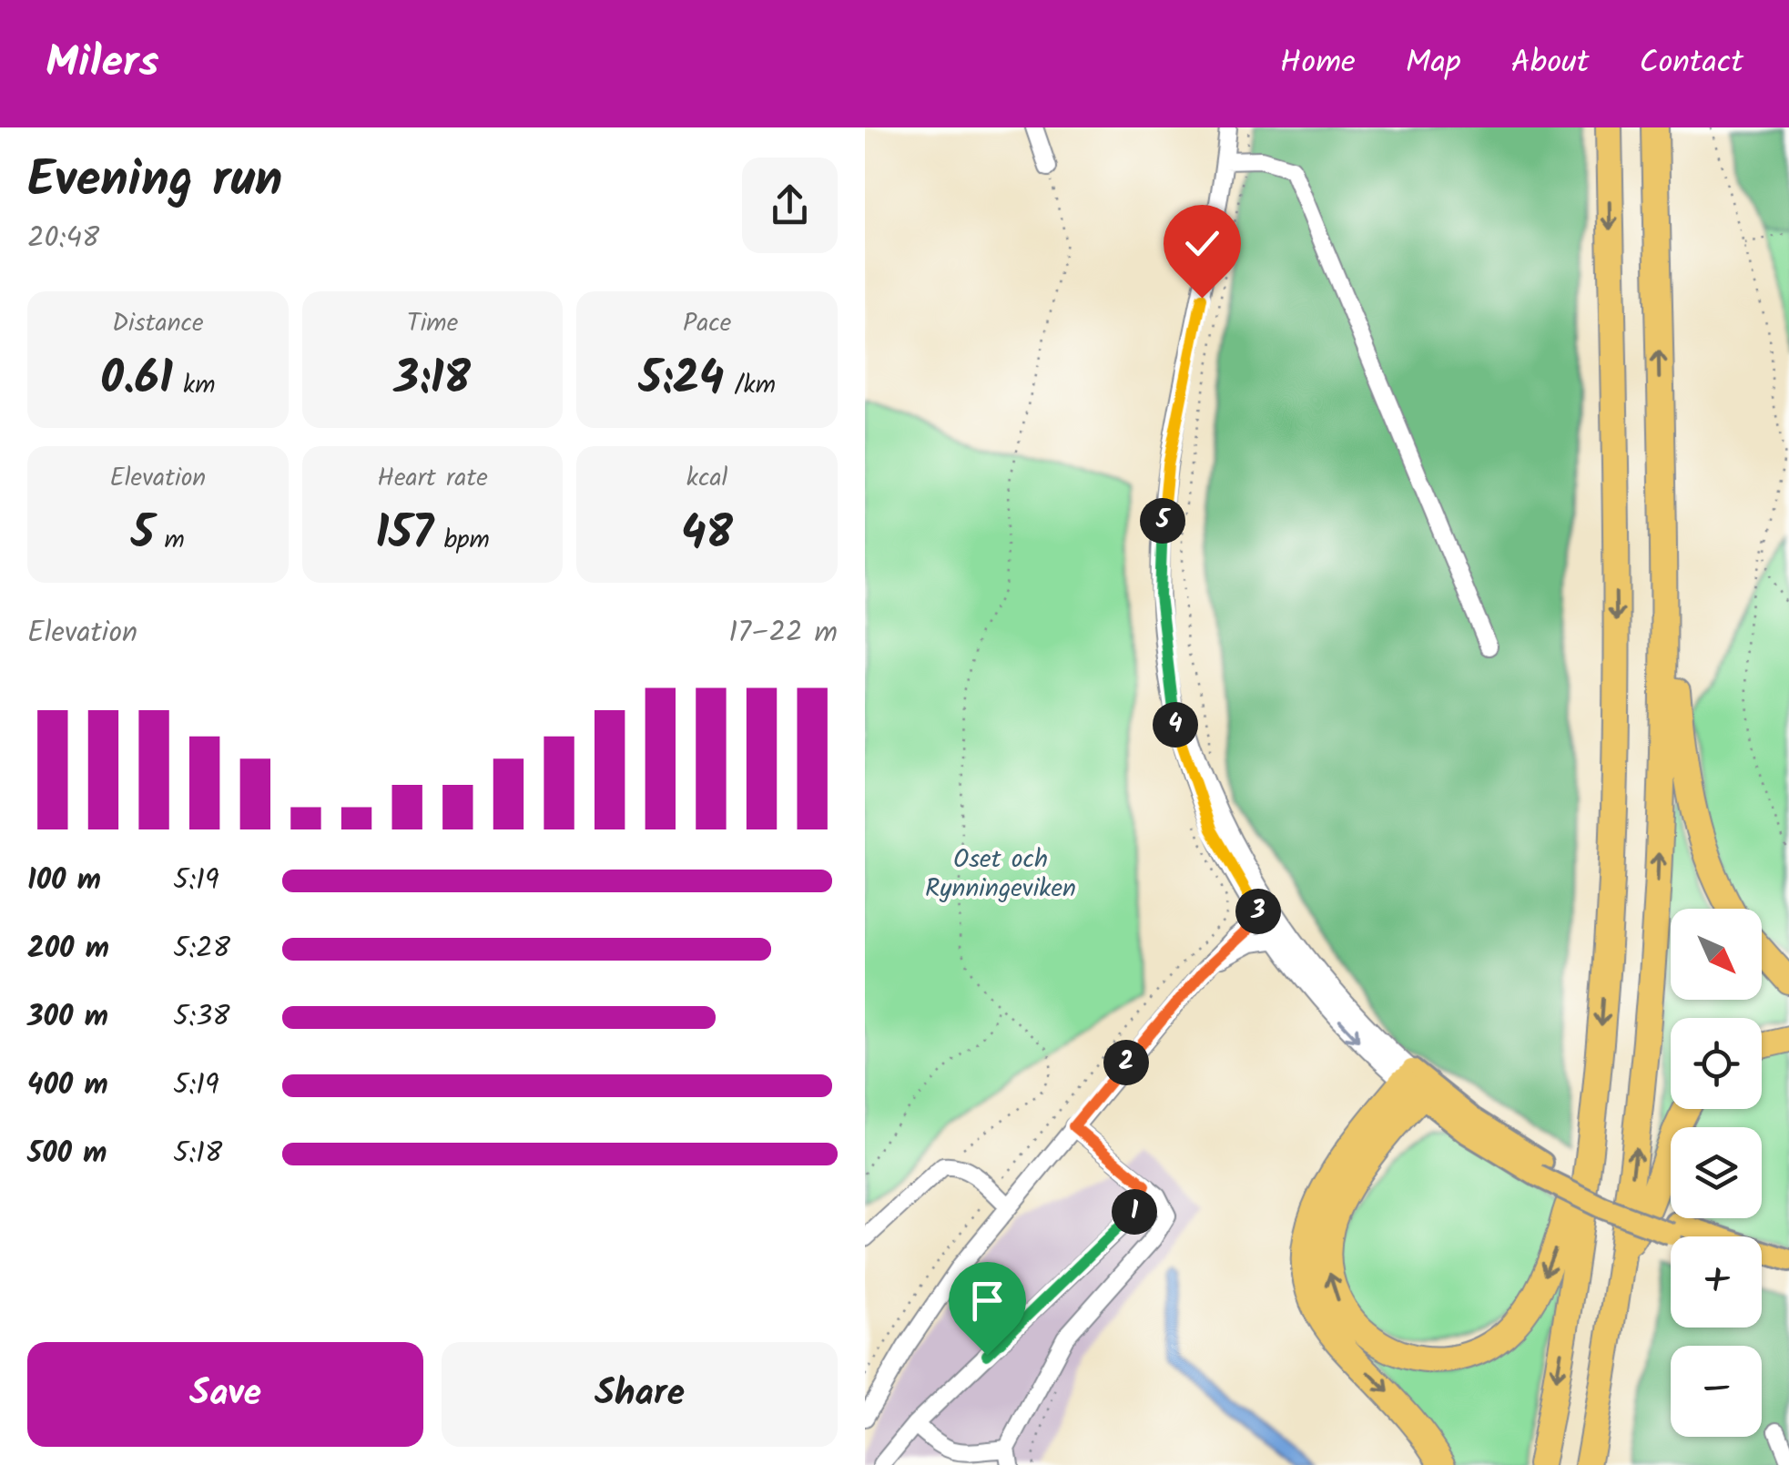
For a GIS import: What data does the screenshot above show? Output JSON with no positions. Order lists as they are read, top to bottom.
{
  "parks": ["Oset och Rynningeviken"],
  "north": "bottom right",
  "page": {
    "header": "Milers",
    "nav": [
      "Home",
      "Map",
      "About",
      "Contact"
    ],
    "heading": ["Evening run", "20:48"],
    "stats": [
      ["Distance", "0.61 km"],
      ["Time", "3:18"],
      ["Pace", "5:24 /km"],
      ["Elevation", "5 m"],
      ["Heart rate", "157 bpm"],
      ["kcal", "48"]
    ],
    "pins": [
      "5",
      "4",
      "3",
      "2",
      "1"
    ],
    "chart": ["Elevation", "17–22 m"],
    "list": [
      {
        "name": "100 m",
        "note": "5:19"
      },
      {
        "name": "200 m",
        "note": "5:28"
      },
      {
        "name": "300 m",
        "note": "5:38"
      },
      {
        "name": "400 m",
        "note": "5:19"
      },
      {
        "name": "500 m",
        "note": "5:18"
      }
    ],
    "map_buttons": ["+", "−"],
    "buttons": ["Save", "Share"]
  }
}
